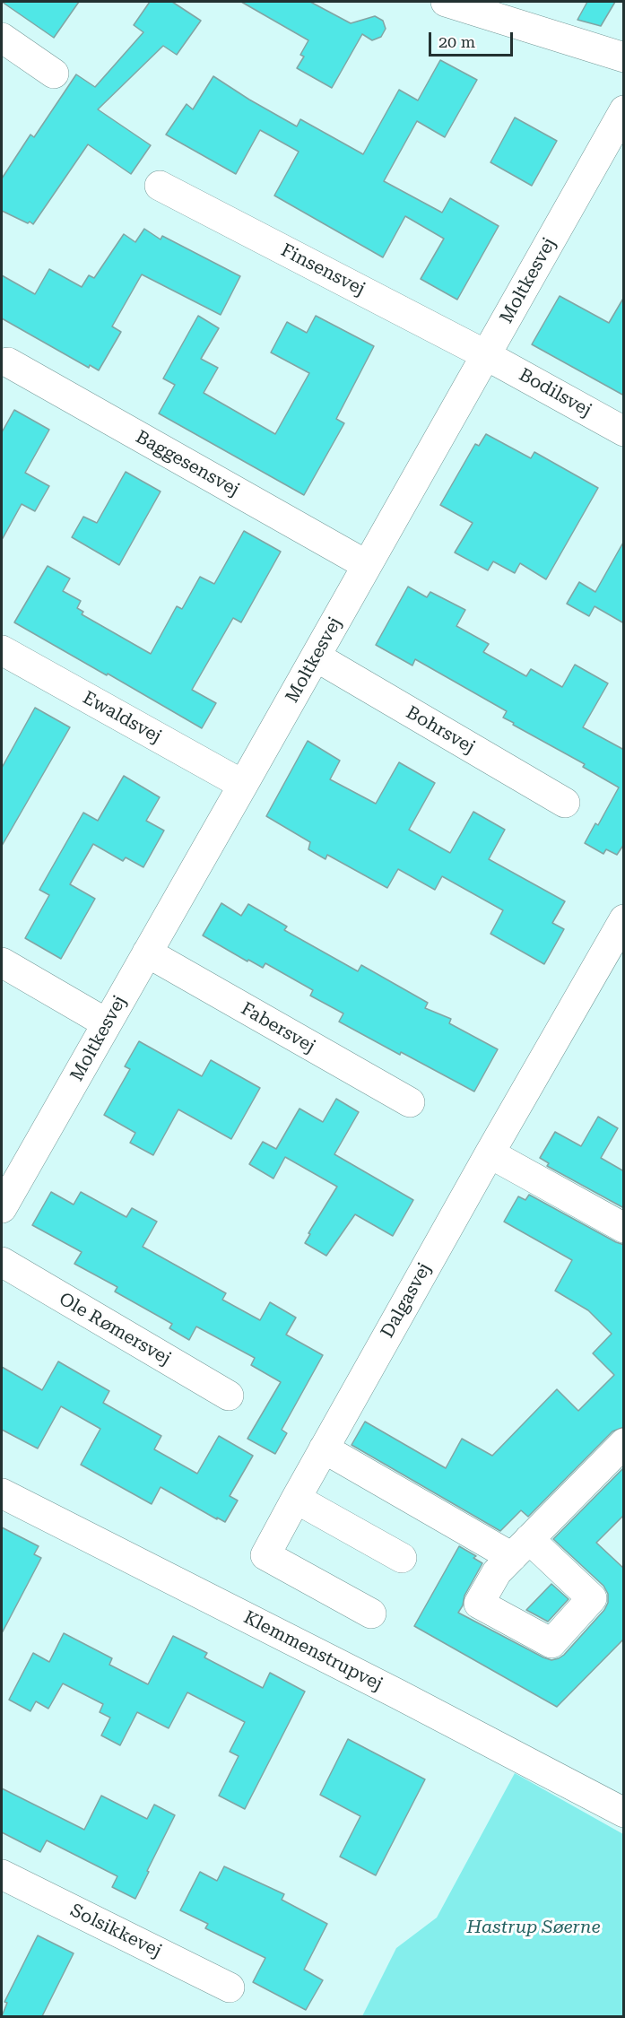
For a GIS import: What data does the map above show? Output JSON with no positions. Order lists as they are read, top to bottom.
{
  "streets": {
    "street": [
      "Finsensvej",
      "Moltkesvej",
      "Bodilsvej",
      "Baggesensvej",
      "Ewaldsvej",
      "Bohrsvej",
      "Fabersvej",
      "Dalgasvej",
      "Ole Rømersvej",
      "Klemmenstrupvej",
      "Solsikkevej"
    ]
  },
  "crossings": [
    ["Finsensvej", "Moltkesvej"],
    ["Finsensvej", "Bodilsvej"],
    ["Moltkesvej", "Bodilsvej"],
    ["Moltkesvej", "Baggesensvej"],
    ["Moltkesvej", "Ewaldsvej"],
    ["Moltkesvej", "Bohrsvej"],
    ["Moltkesvej", "Fabersvej"]
  ],
  "parks": ["Hastrup Søerne"],
  "scale_bar": "20 m"
}
